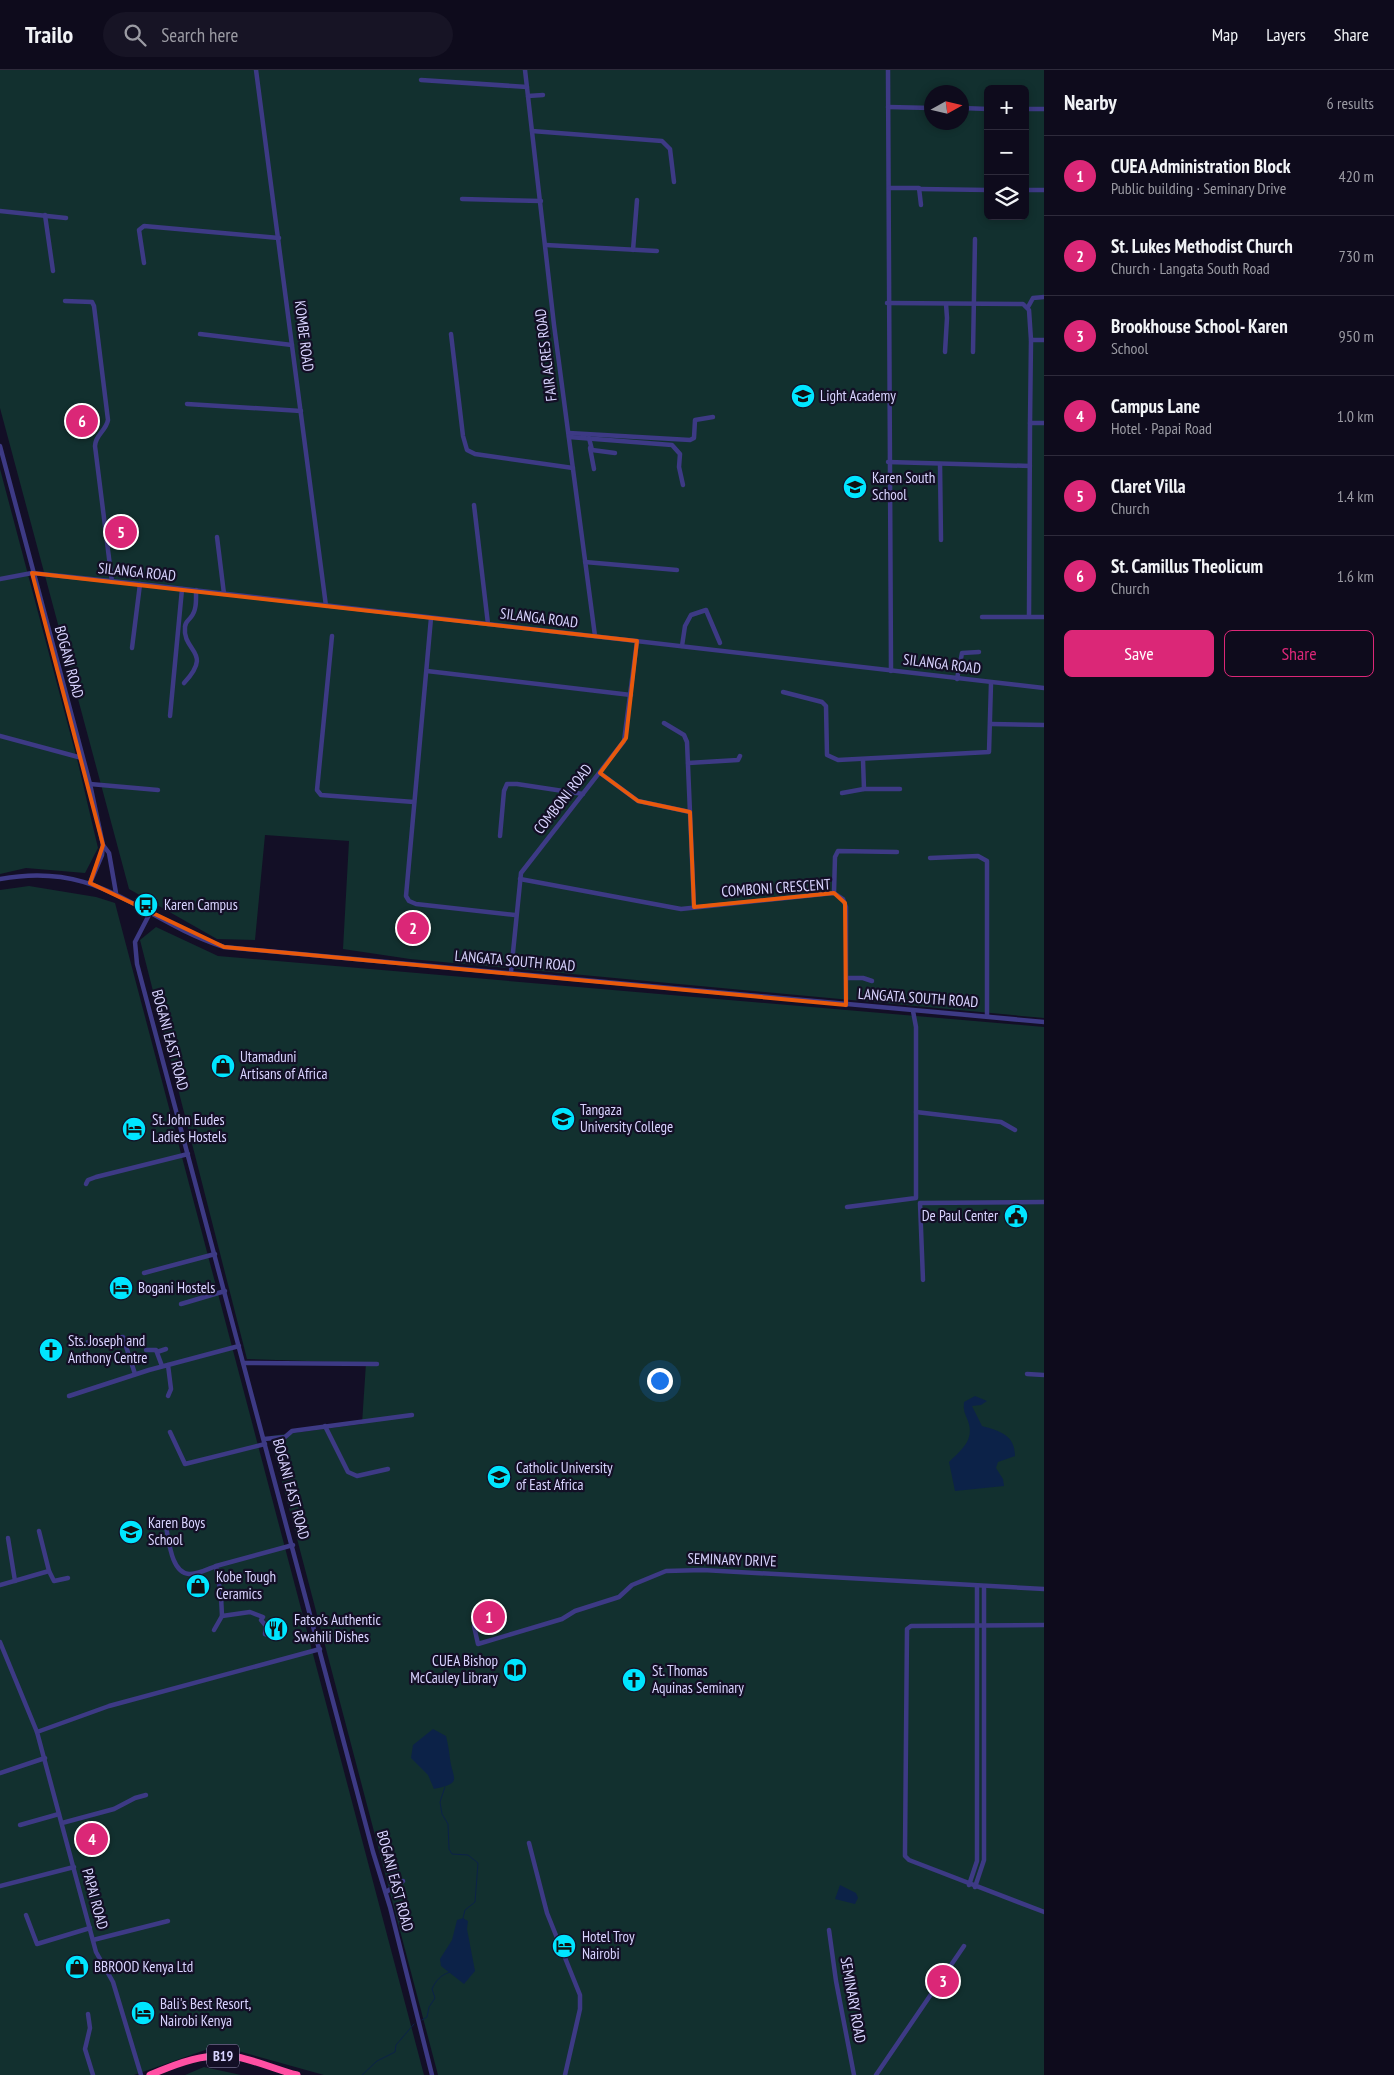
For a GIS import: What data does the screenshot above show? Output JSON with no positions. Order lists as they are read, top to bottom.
{
  "streets": {
    "highway": ["B19"],
    "street": [
      "KOMBE ROAD",
      "FAIR ACRES ROAD",
      "SILANGA ROAD",
      "BOGANI ROAD",
      "COMBONI ROAD",
      "COMBONI CRESCENT",
      "LANGATA SOUTH ROAD",
      "BOGANI EAST ROAD",
      "SEMINARY DRIVE",
      "PAPAI ROAD",
      "SEMINARY ROAD"
    ]
  },
  "crossings": [
    ["KOMBE ROAD", "SILANGA ROAD"],
    ["FAIR ACRES ROAD", "SILANGA ROAD"],
    ["SILANGA ROAD", "BOGANI ROAD"],
    ["SILANGA ROAD", "COMBONI ROAD"],
    ["BOGANI ROAD", "LANGATA SOUTH ROAD"],
    ["COMBONI ROAD", "COMBONI CRESCENT"],
    ["COMBONI ROAD", "LANGATA SOUTH ROAD"],
    ["COMBONI CRESCENT", "LANGATA SOUTH ROAD"],
    ["LANGATA SOUTH ROAD", "BOGANI EAST ROAD"]
  ],
  "places": {
    "school or university": [
      "Light Academy",
      "Karen South School",
      "Tangaza University College",
      "Catholic University of East Africa",
      "Karen Boys School"
    ],
    "bus stop": ["Karen Campus"],
    "shop": ["Utamaduni Artisans of Africa", "Kobe Tough Ceramics", "BBROOD Kenya Ltd"],
    "hotel": [
      "St. John Eudes Ladies Hostels",
      "Bogani Hostels",
      "Hotel Troy Nairobi",
      "Bali's Best Resort, Nairobi Kenya"
    ],
    "public building": ["De Paul Center"],
    "church": ["Sts. Joseph and Anthony Centre", "St. Thomas Aquinas Seminary"],
    "restaurant": ["Fatso's Authentic Swahili Dishes"],
    "library": ["CUEA Bishop McCauley Library"]
  },
  "north": "right",
  "page": {
    "header": "Trailo",
    "search": "Search here",
    "nav": ["Map", "Layers", "Share"],
    "heading": ["Nearby", "6 results"],
    "map_buttons": ["+", "−"],
    "list": [
      {
        "mark": "1",
        "name": "CUEA Administration Block",
        "note": "Public building · Seminary Drive",
        "value": "420 m"
      },
      {
        "mark": "2",
        "name": "St. Lukes Methodist Church",
        "note": "Church · Langata South Road",
        "value": "730 m"
      },
      {
        "mark": "3",
        "name": "Brookhouse School- Karen",
        "note": "School",
        "value": "950 m"
      },
      {
        "mark": "4",
        "name": "Campus Lane",
        "note": "Hotel · Papai Road",
        "value": "1.0 km"
      },
      {
        "mark": "5",
        "name": "Claret Villa",
        "note": "Church",
        "value": "1.4 km"
      },
      {
        "mark": "6",
        "name": "St. Camillus Theolicum",
        "note": "Church",
        "value": "1.6 km"
      }
    ],
    "pins": [
      "6",
      "5",
      "2",
      "1",
      "4",
      "3"
    ],
    "buttons": ["Save", "Share"]
  }
}
